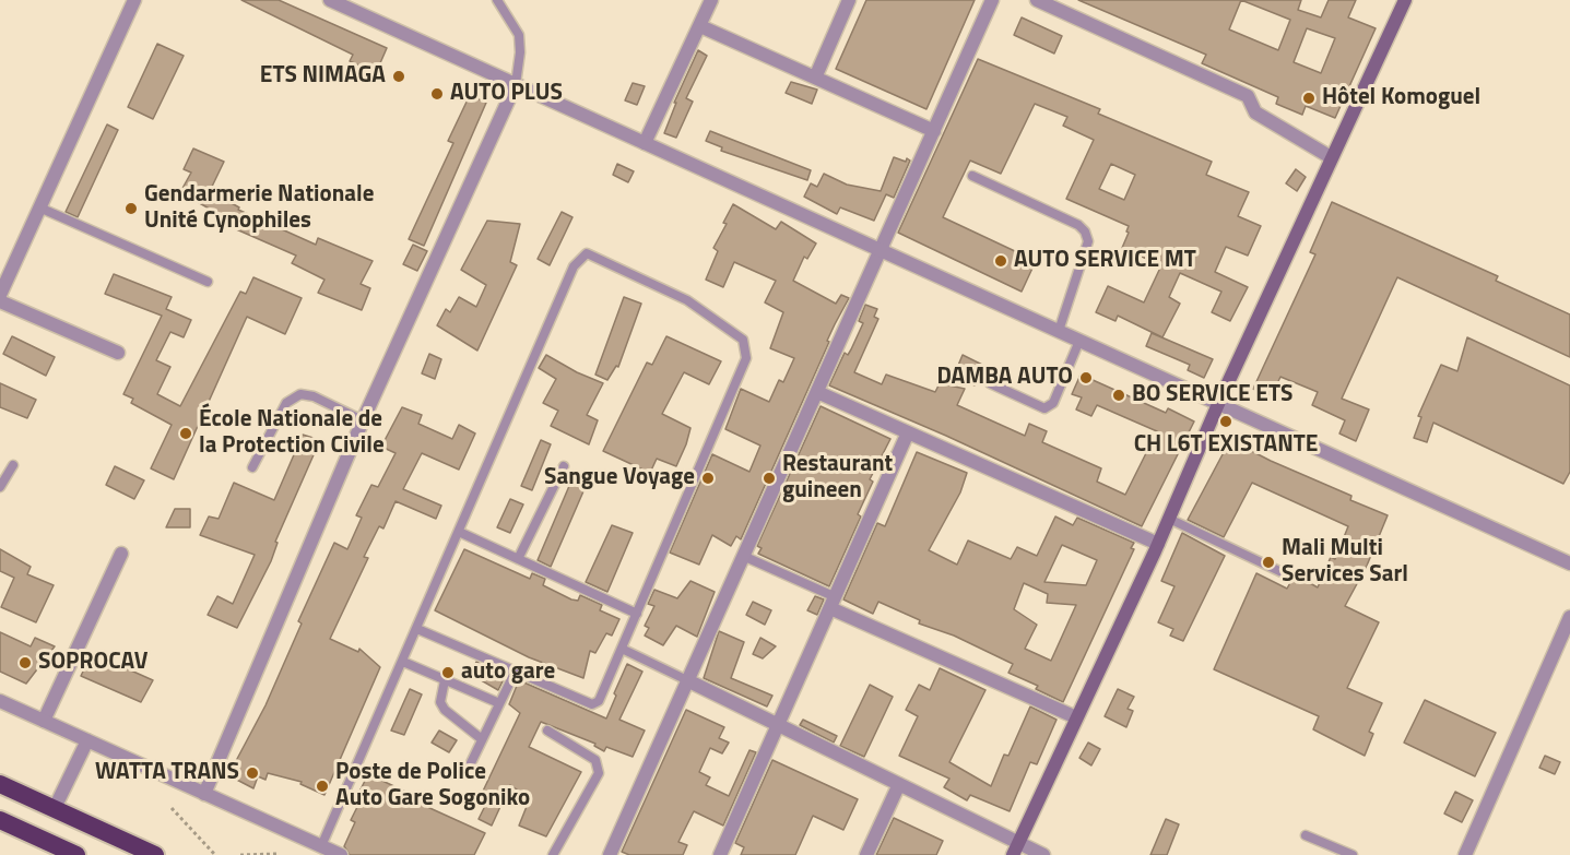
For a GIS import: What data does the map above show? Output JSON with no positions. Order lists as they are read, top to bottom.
{
  "places": [
    "ETS NIMAGA",
    "AUTO PLUS",
    "Hôtel Komoguel",
    "Gendarmerie Nationale Unité Cynophiles",
    "AUTO SERVICE MT",
    "DAMBA AUTO",
    "BO SERVICE ETS",
    "CH L6T EXISTANTE",
    "École Nationale de la Protection Civile",
    "Sangue Voyage",
    "Restaurant guineen",
    "Mali Multi Services Sarl",
    "SOPROCAV",
    "auto gare",
    "WATTA TRANS",
    "Poste de Police Auto Gare Sogoniko"
  ]
}
